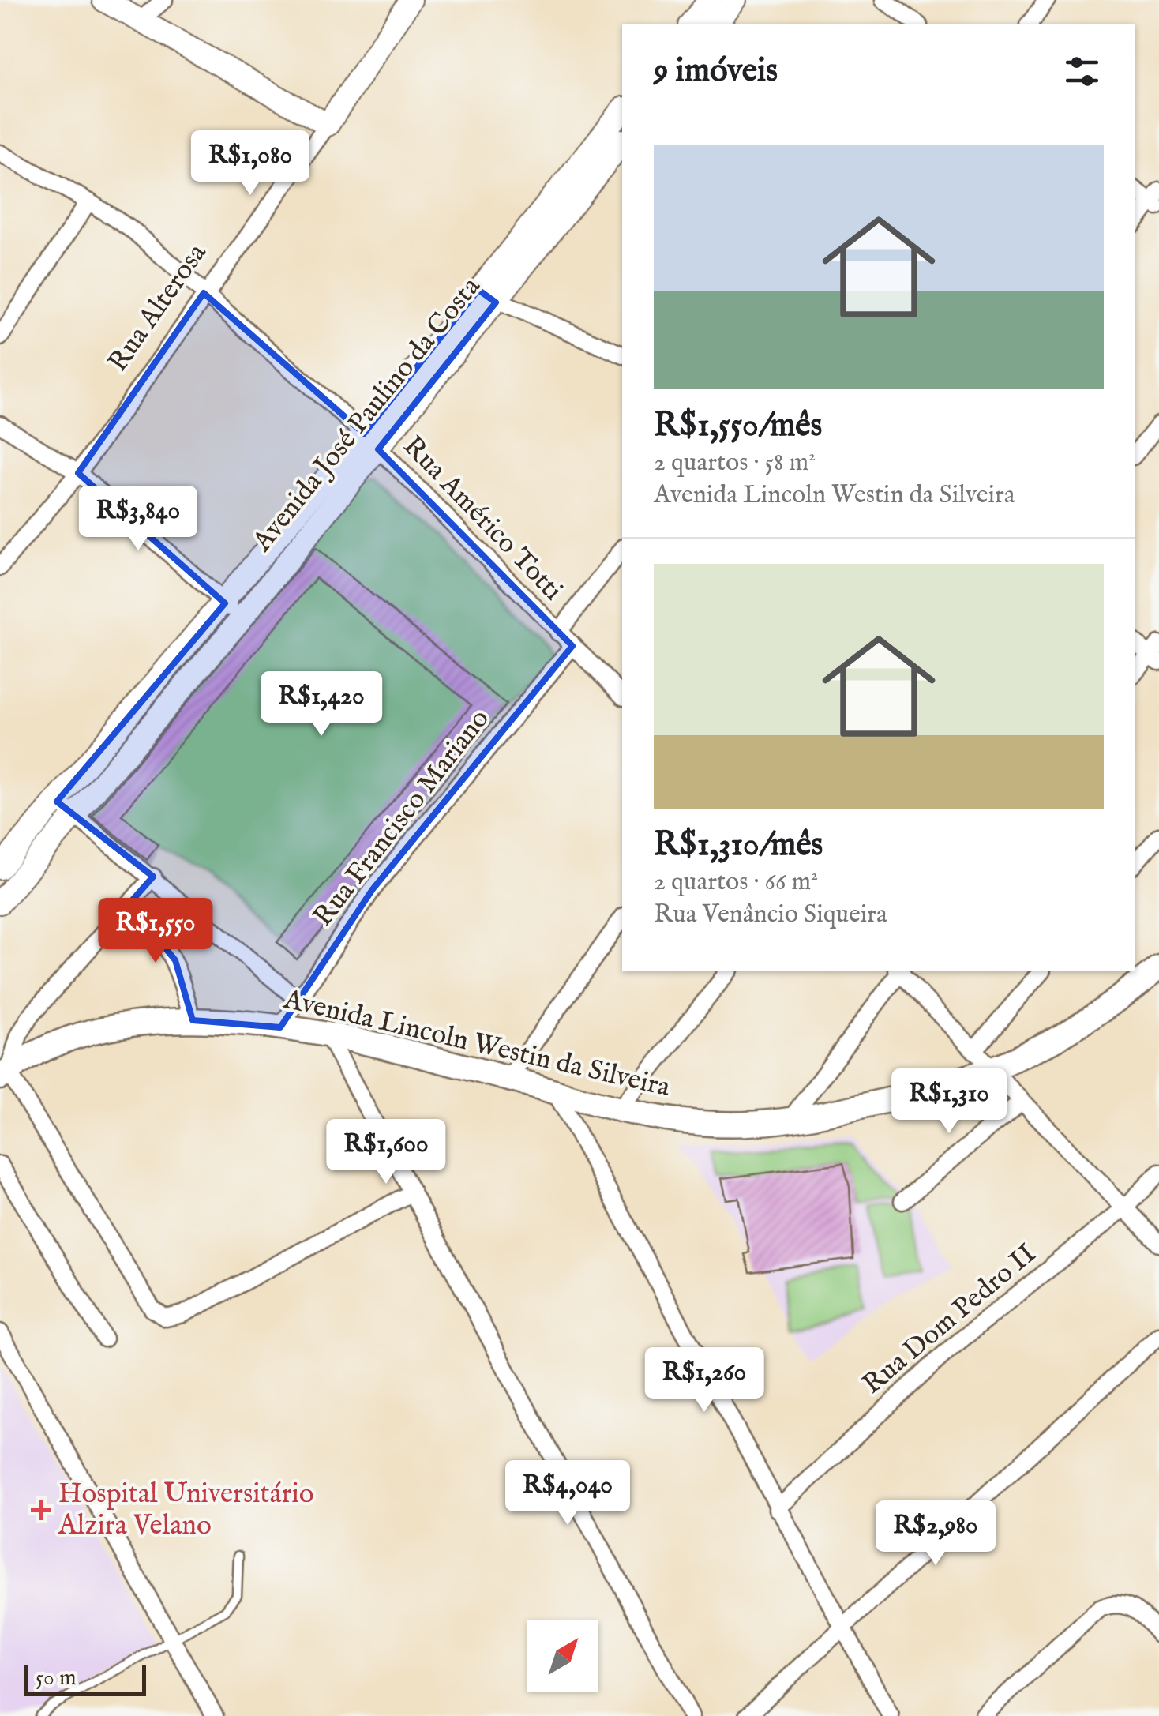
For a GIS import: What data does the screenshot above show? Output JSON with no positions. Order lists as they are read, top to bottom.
{
  "streets": {
    "main road": ["Rua Alterosa", "Avenida José Paulino da Costa", "Avenida Lincoln Westin da Silveira"],
    "street": ["Rua Américo Totti", "Rua Francisco Mariano", "Rua Dom Pedro II"]
  },
  "crossings": [
    ["Rua Alterosa", "Rua Américo Totti"],
    ["Avenida José Paulino da Costa", "Rua Américo Totti"],
    ["Rua Américo Totti", "Rua Francisco Mariano"],
    ["Rua Francisco Mariano", "Avenida Lincoln Westin da Silveira"]
  ],
  "places": {
    "health": ["Hospital Universitário Alzira Velano"]
  },
  "scale_bar": "50 m",
  "north": "top right",
  "page": {
    "heading": "9 imóveis",
    "list": [
      {
        "name": "R$1,550/mês",
        "note": "2 quartos · 58 m² · Avenida Lincoln Westin da Silveira"
      },
      {
        "name": "R$1,310/mês",
        "note": "2 quartos · 66 m² · Rua Venâncio Siqueira"
      }
    ],
    "price": [
      "R$1,080",
      "R$3,840",
      "R$1,420",
      "R$1,550",
      "R$1,310",
      "R$1,600",
      "R$1,260",
      "R$4,040",
      "R$2,980"
    ],
    "scale": "50 m"
  }
}
